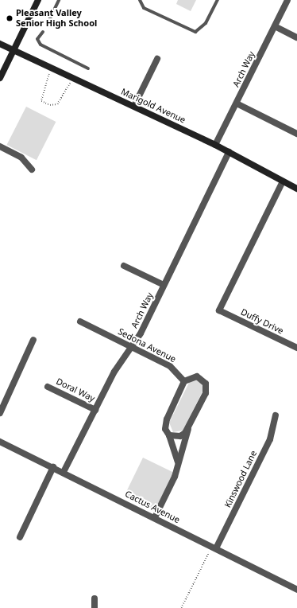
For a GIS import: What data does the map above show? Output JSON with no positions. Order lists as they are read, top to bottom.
{
  "streets": {
    "street": [
      "Arch Way",
      "Marigold Avenue",
      "Duffy Drive",
      "Sedona Avenue",
      "Doral Way",
      "Kinswood Lane",
      "Cactus Avenue"
    ]
  },
  "crossings": [
    ["Arch Way", "Marigold Avenue"],
    ["Arch Way", "Sedona Avenue"],
    ["Arch Way", "Doral Way"],
    ["Arch Way", "Cactus Avenue"],
    ["Marigold Avenue", "Duffy Drive"],
    ["Kinswood Lane", "Cactus Avenue"]
  ],
  "places": ["Pleasant Valley Senior High School"]
}
